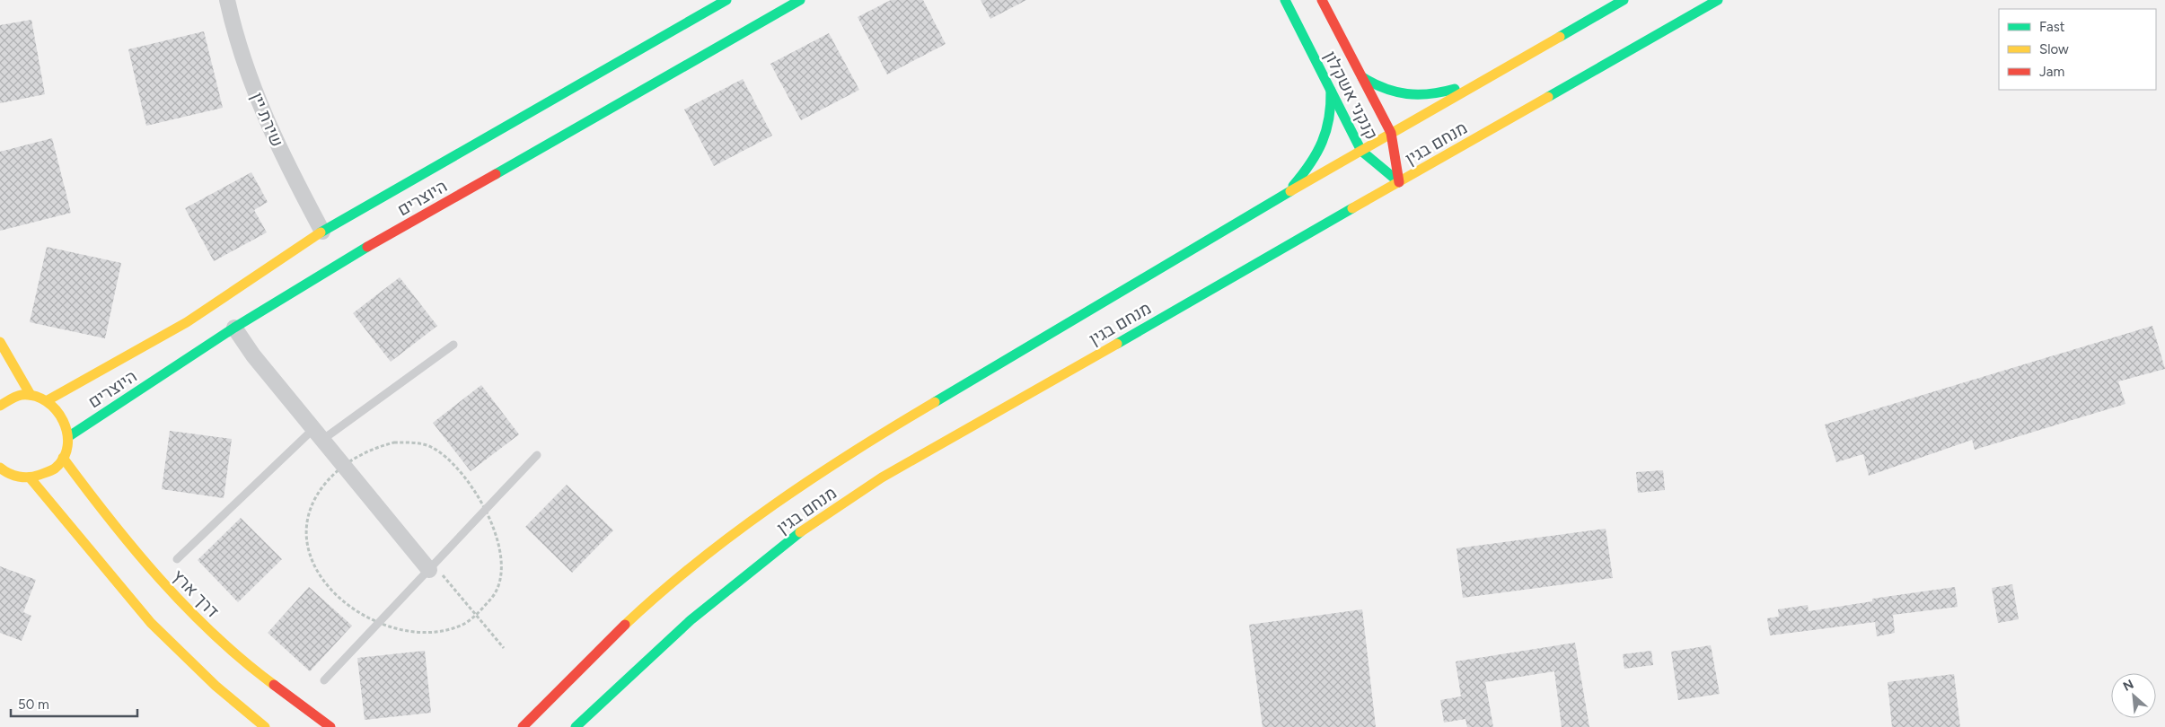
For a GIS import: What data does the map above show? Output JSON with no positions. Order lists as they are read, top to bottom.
{
  "streets": {
    "main road": [
      "קנקני אשקלון",
      "מנחם בגין",
      "היוצרים",
      "דרך ארץ"
    ],
    "street": ["שירת יין"]
  },
  "crossings": [
    ["קנקני אשקלון", "מנחם בגין"],
    ["שירת יין", "היוצרים"]
  ],
  "legend": ["Fast", "Slow", "Jam"],
  "scale_bar": "50 m",
  "north": "top left"
}
